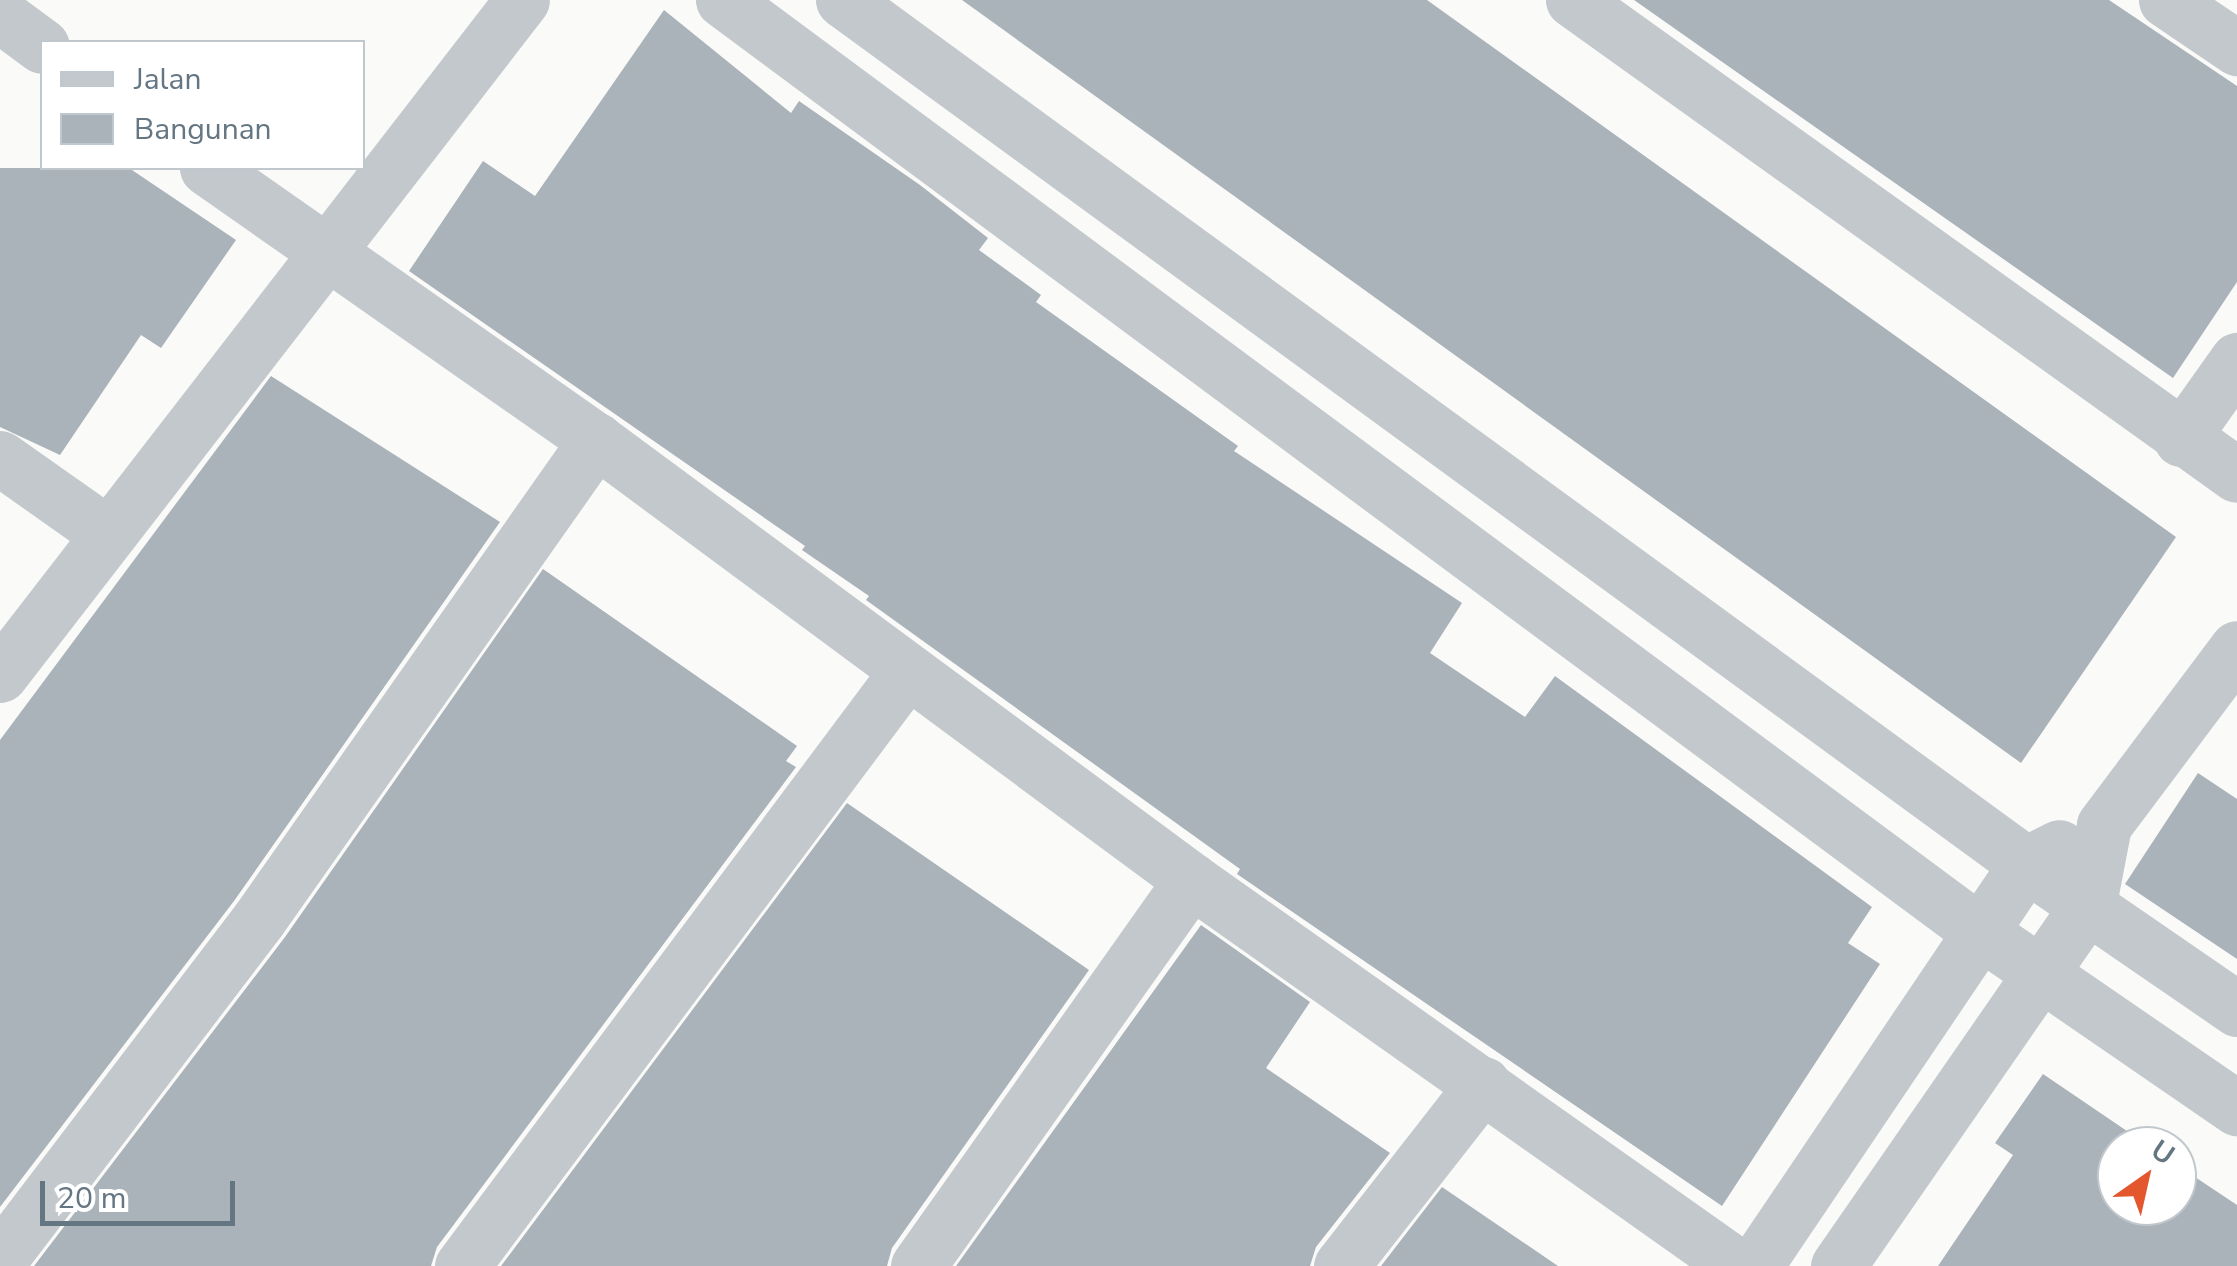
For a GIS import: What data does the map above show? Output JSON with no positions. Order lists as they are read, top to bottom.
{
  "legend": ["Jalan", "Bangunan"],
  "scale_bar": "20 m",
  "north": "top right"
}
